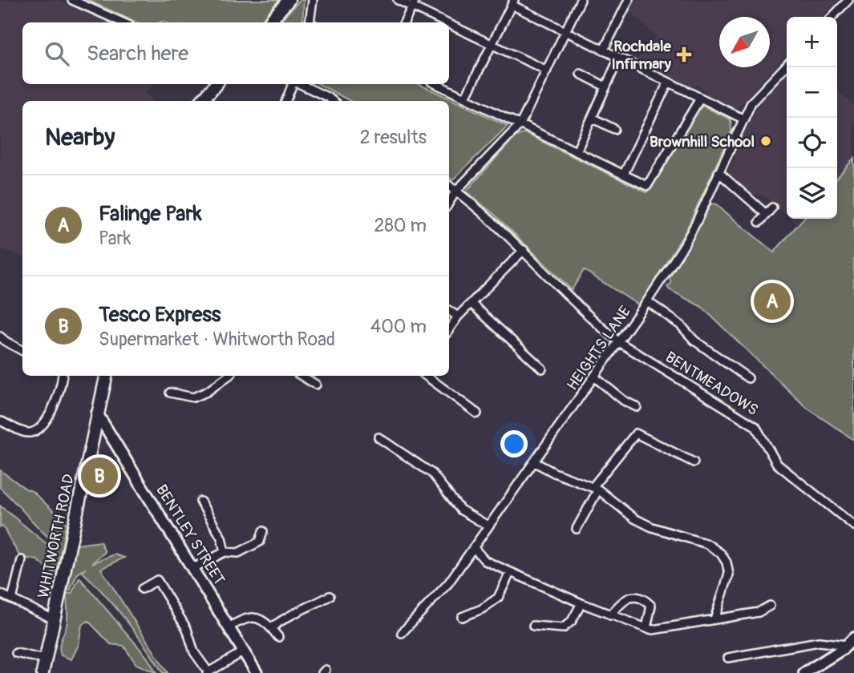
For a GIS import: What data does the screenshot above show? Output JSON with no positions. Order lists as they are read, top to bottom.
{
  "streets": {
    "main road": ["WHITWORTH ROAD"],
    "street": ["HEIGHTS LANE", "BENTMEADOWS", "BENTLEY STREET"]
  },
  "crossings": [
    ["HEIGHTS LANE", "BENTMEADOWS"],
    ["BENTLEY STREET", "WHITWORTH ROAD"]
  ],
  "places": {
    "health": ["Rochdale Infirmary"],
    "other": ["Brownhill School"]
  },
  "north": "bottom left",
  "page": {
    "map_buttons": ["+", "−"],
    "search": "Search here",
    "heading": ["Nearby", "2 results"],
    "list": [
      {
        "mark": "A",
        "name": "Falinge Park",
        "note": "Park",
        "value": "280 m"
      },
      {
        "mark": "B",
        "name": "Tesco Express",
        "note": "Supermarket · Whitworth Road",
        "value": "400 m"
      }
    ],
    "pins": ["A", "B"]
  }
}
